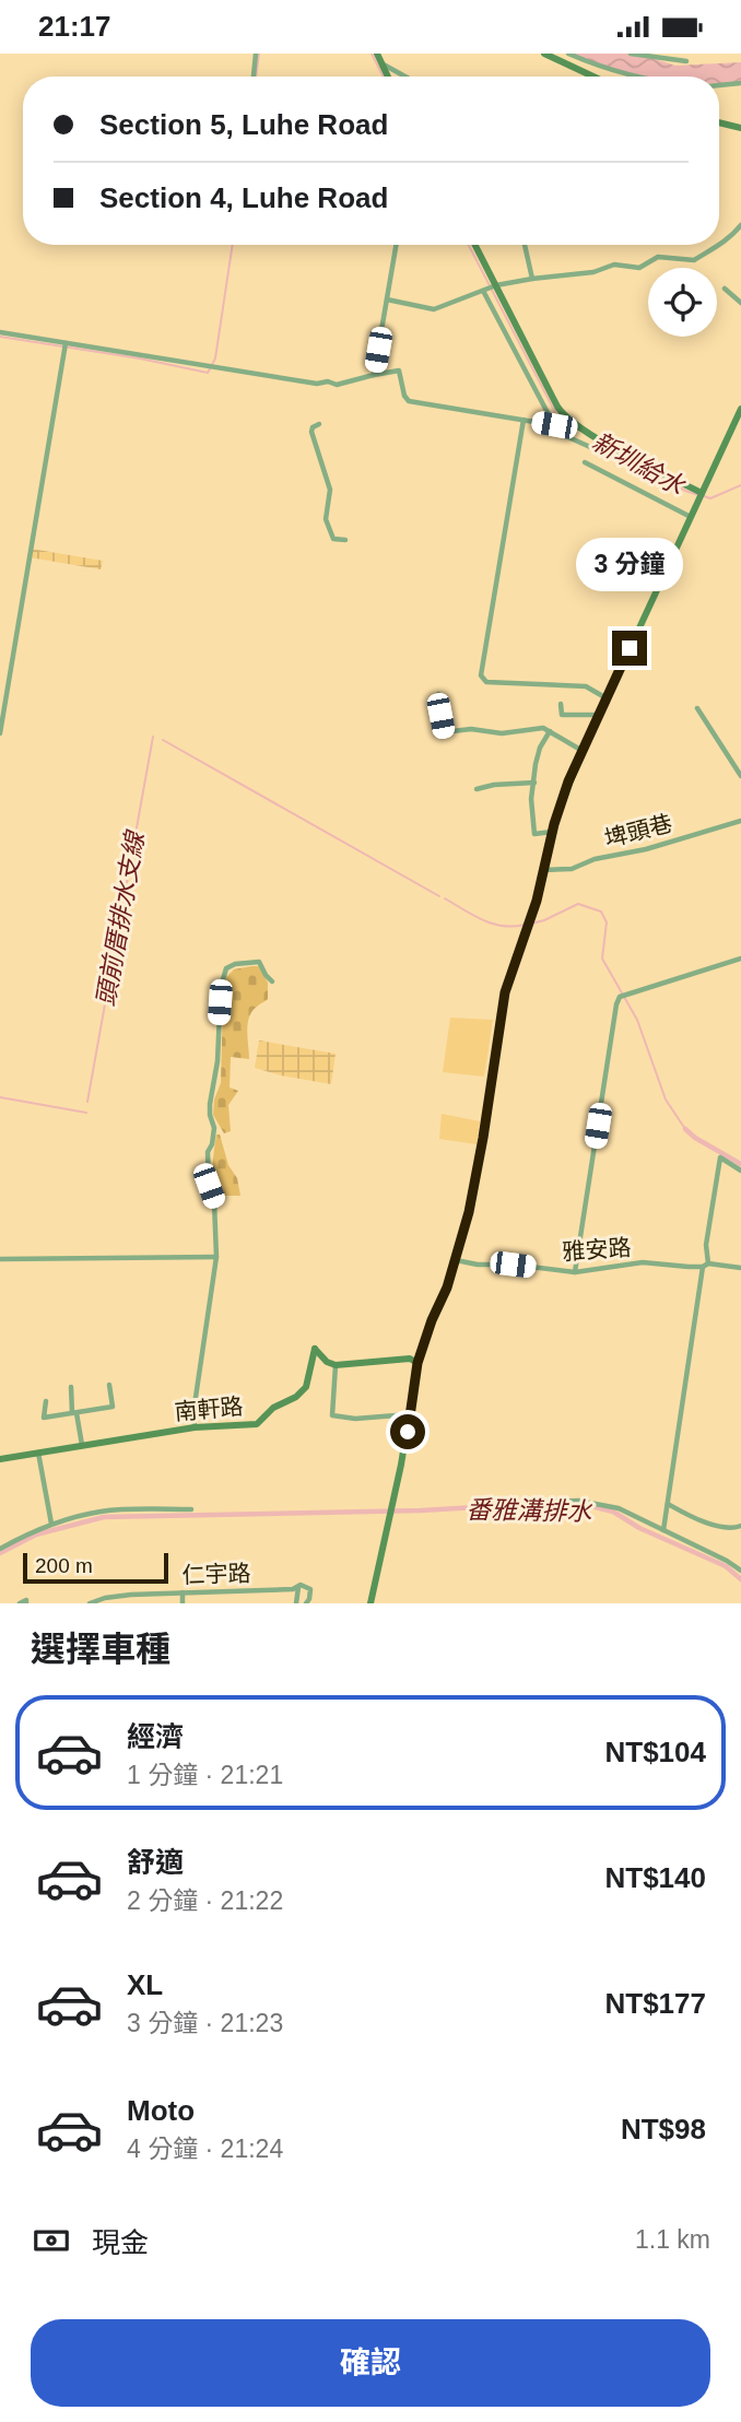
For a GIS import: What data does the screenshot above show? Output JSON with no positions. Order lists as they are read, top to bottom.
{
  "streets": {
    "main road": ["南軒路"],
    "street": ["埤頭巷", "雅安路", "仁宇路"]
  },
  "water": ["新圳給水", "頭前厝排水支線", "番雅溝排水"],
  "scale_bar": "200 m",
  "page": {
    "status": "21:17",
    "banner": ["Section 5, Luhe Road", "Section 4, Luhe Road"],
    "bubble": "3 分鐘",
    "scale": "200 m",
    "heading": "選擇車種",
    "list": [
      {
        "name": "經濟",
        "note": "1 分鐘 · 21:21",
        "value": "NT$104"
      },
      {
        "name": "舒適",
        "note": "2 分鐘 · 21:22",
        "value": "NT$140"
      },
      {
        "name": "XL",
        "note": "3 分鐘 · 21:23",
        "value": "NT$177"
      },
      {
        "name": "Moto",
        "note": "4 分鐘 · 21:24",
        "value": "NT$98"
      }
    ],
    "pay": ["現金", "1.1 km"],
    "buttons": "確認"
  }
}
